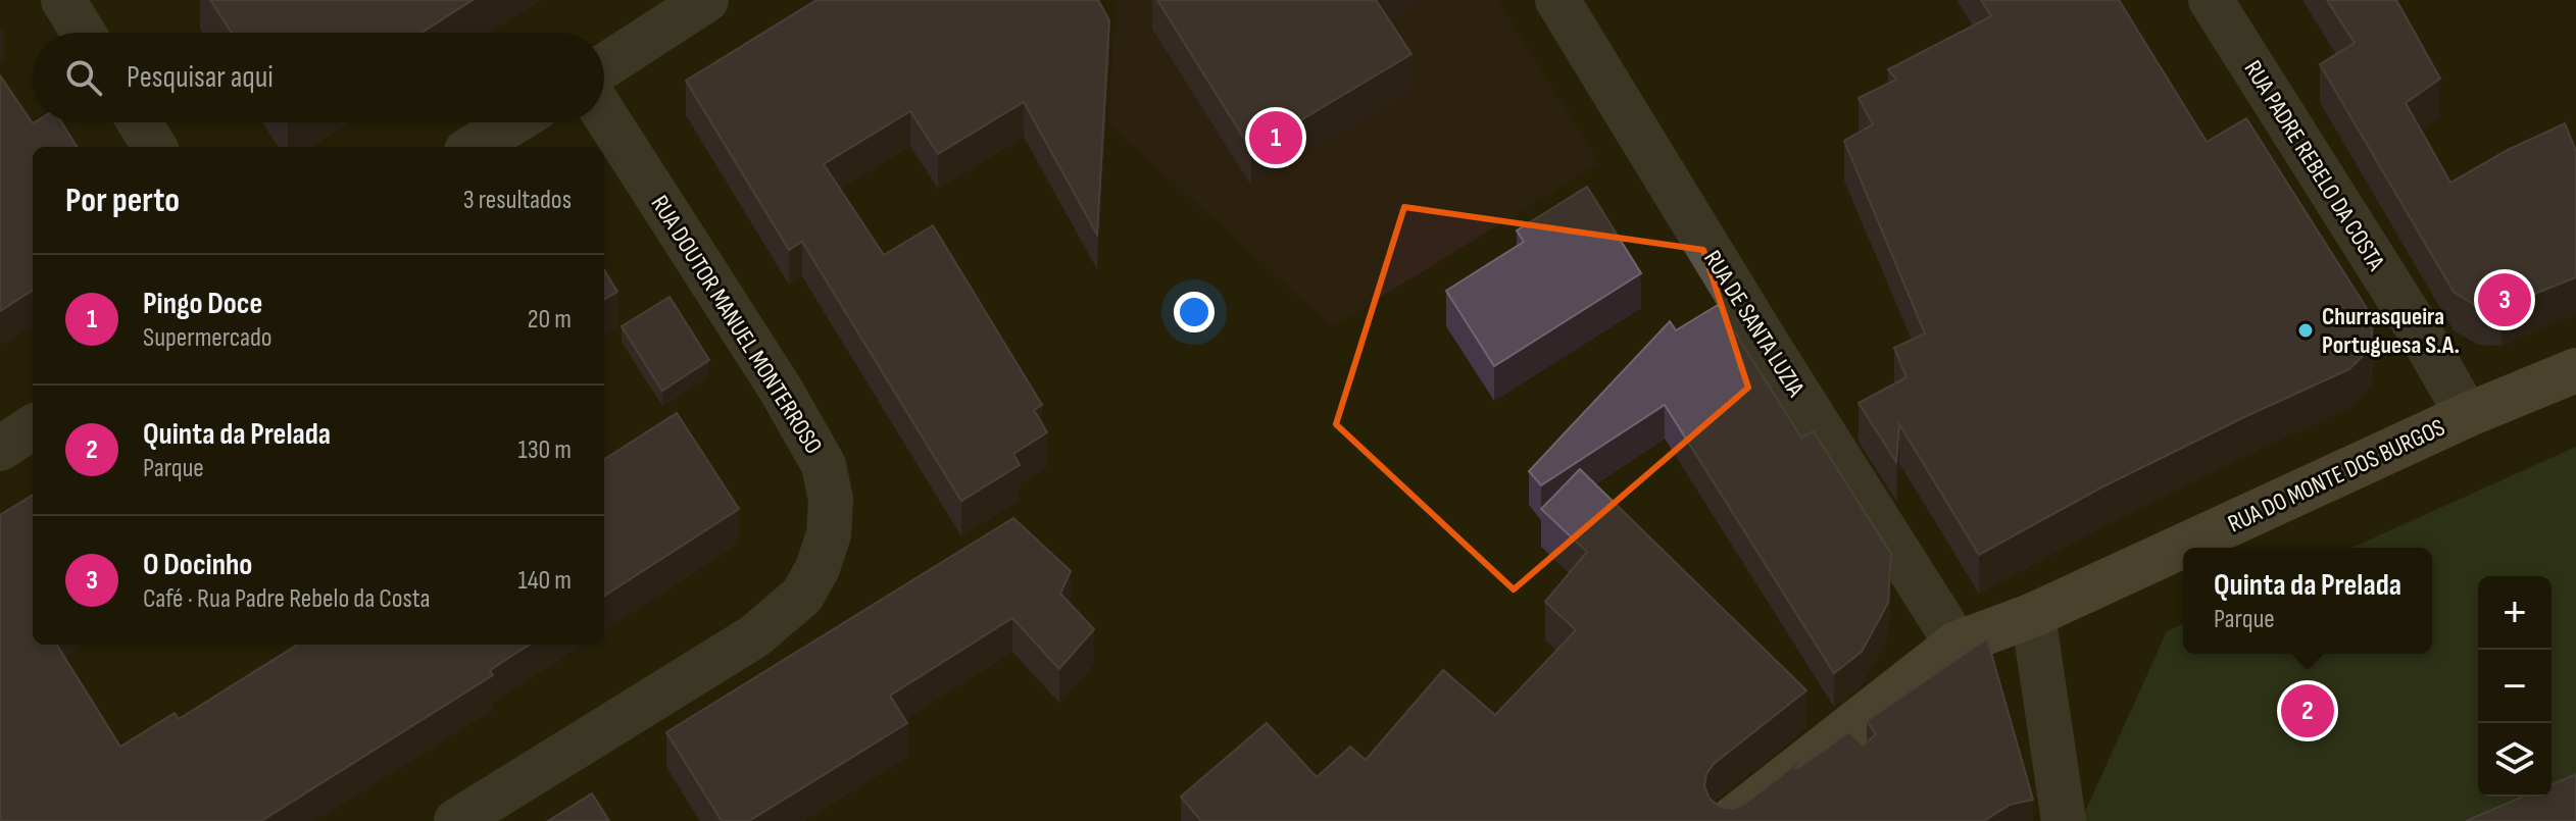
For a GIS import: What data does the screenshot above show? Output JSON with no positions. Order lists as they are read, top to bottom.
{
  "streets": {
    "main road": ["RUA DO MONTE DOS BURGOS"],
    "street": ["RUA PADRE REBELO DA COSTA", "RUA DE SANTA LUZIA", "RUA DOUTOR MANUEL MONTERROSO"]
  },
  "crossings": [
    ["RUA PADRE REBELO DA COSTA", "RUA DO MONTE DOS BURGOS"],
    ["RUA DE SANTA LUZIA", "RUA DO MONTE DOS BURGOS"]
  ],
  "places": ["Churrasqueira Portuguesa S.A."],
  "page": {
    "search": "Pesquisar aqui",
    "pins": ["1", "3", "2"],
    "heading": ["Por perto", "3 resultados"],
    "list": [
      {
        "mark": "1",
        "name": "Pingo Doce",
        "note": "Supermercado",
        "value": "20 m"
      },
      {
        "mark": "2",
        "name": "Quinta da Prelada",
        "note": "Parque",
        "value": "130 m"
      },
      {
        "mark": "3",
        "name": "O Docinho",
        "note": "Café · Rua Padre Rebelo da Costa",
        "value": "140 m"
      }
    ],
    "popup": ["Quinta da Prelada", "Parque"],
    "map_buttons": ["+", "−"]
  }
}
